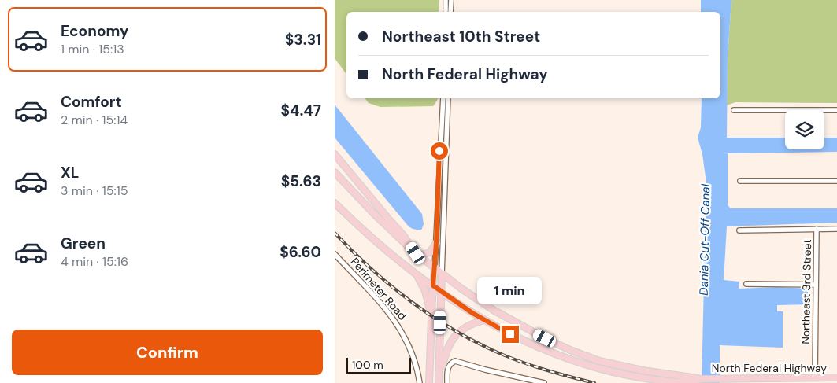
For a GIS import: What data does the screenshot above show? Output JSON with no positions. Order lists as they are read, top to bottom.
{
  "streets": {
    "main road": ["North Federal Highway"],
    "street": ["Perimeter Road", "Northeast 3rd Street"]
  },
  "crossings": [
    ["Northeast 3rd Street", "North Federal Highway"]
  ],
  "water": ["Dania Cut-Off Canal"],
  "scale_bar": "100 m",
  "page": {
    "list": [
      {
        "name": "Economy",
        "note": "1 min · 15:13",
        "value": "$3.31"
      },
      {
        "name": "Comfort",
        "note": "2 min · 15:14",
        "value": "$4.47"
      },
      {
        "name": "XL",
        "note": "3 min · 15:15",
        "value": "$5.63"
      },
      {
        "name": "Green",
        "note": "4 min · 15:16",
        "value": "$6.60"
      }
    ],
    "banner": ["Northeast 10th Street", "North Federal Highway"],
    "bubble": "1 min",
    "buttons": "Confirm",
    "scale": "100 m"
  }
}
